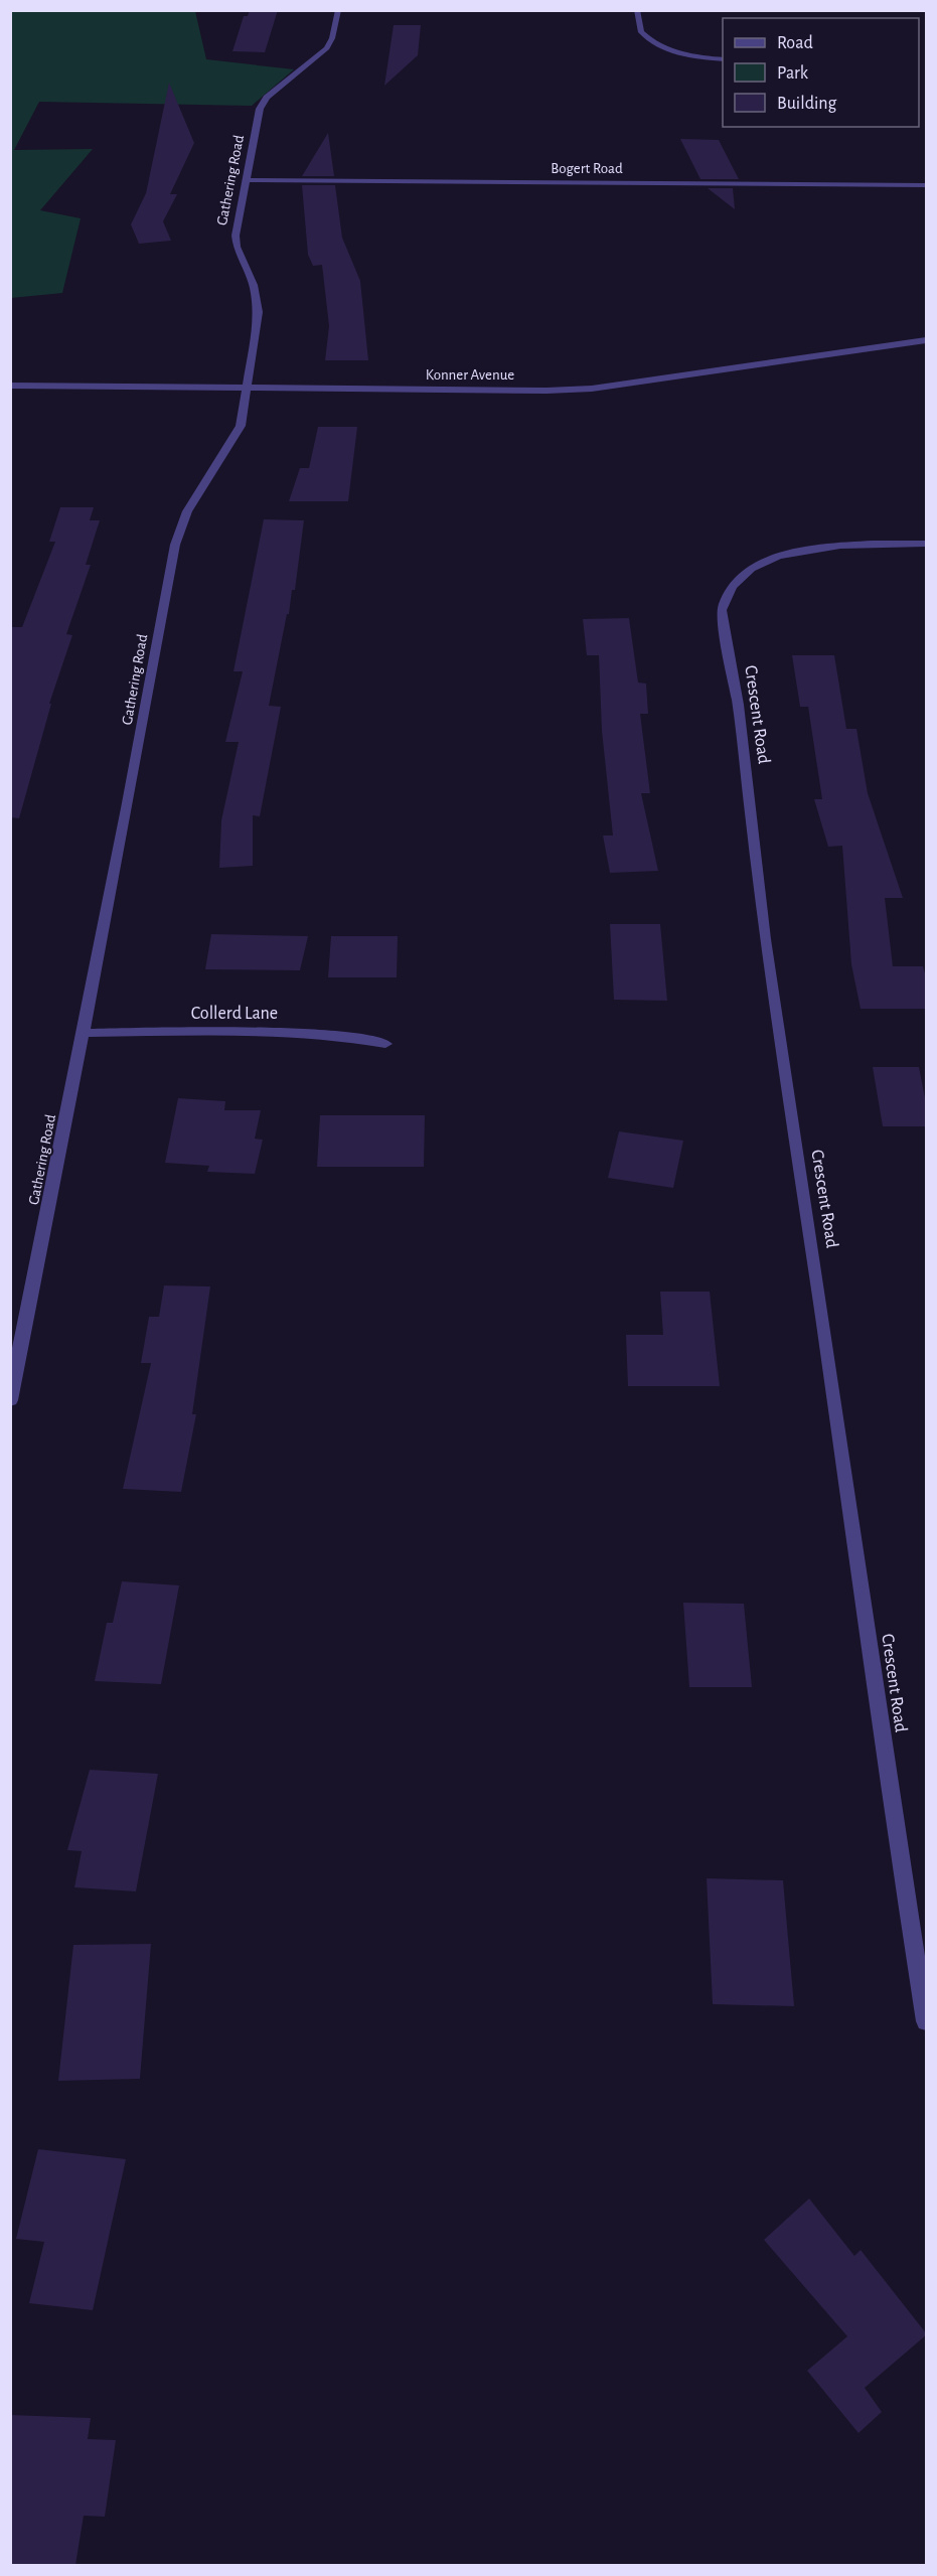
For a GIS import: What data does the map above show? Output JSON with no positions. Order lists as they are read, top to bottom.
{
  "streets": {
    "street": [
      "Bogert Road",
      "Gathering Road",
      "Konner Avenue",
      "Crescent Road",
      "Collerd Lane"
    ]
  },
  "crossings": [
    ["Bogert Road", "Gathering Road"],
    ["Gathering Road", "Konner Avenue"],
    ["Gathering Road", "Collerd Lane"]
  ],
  "legend": ["Road", "Park", "Building"]
}
